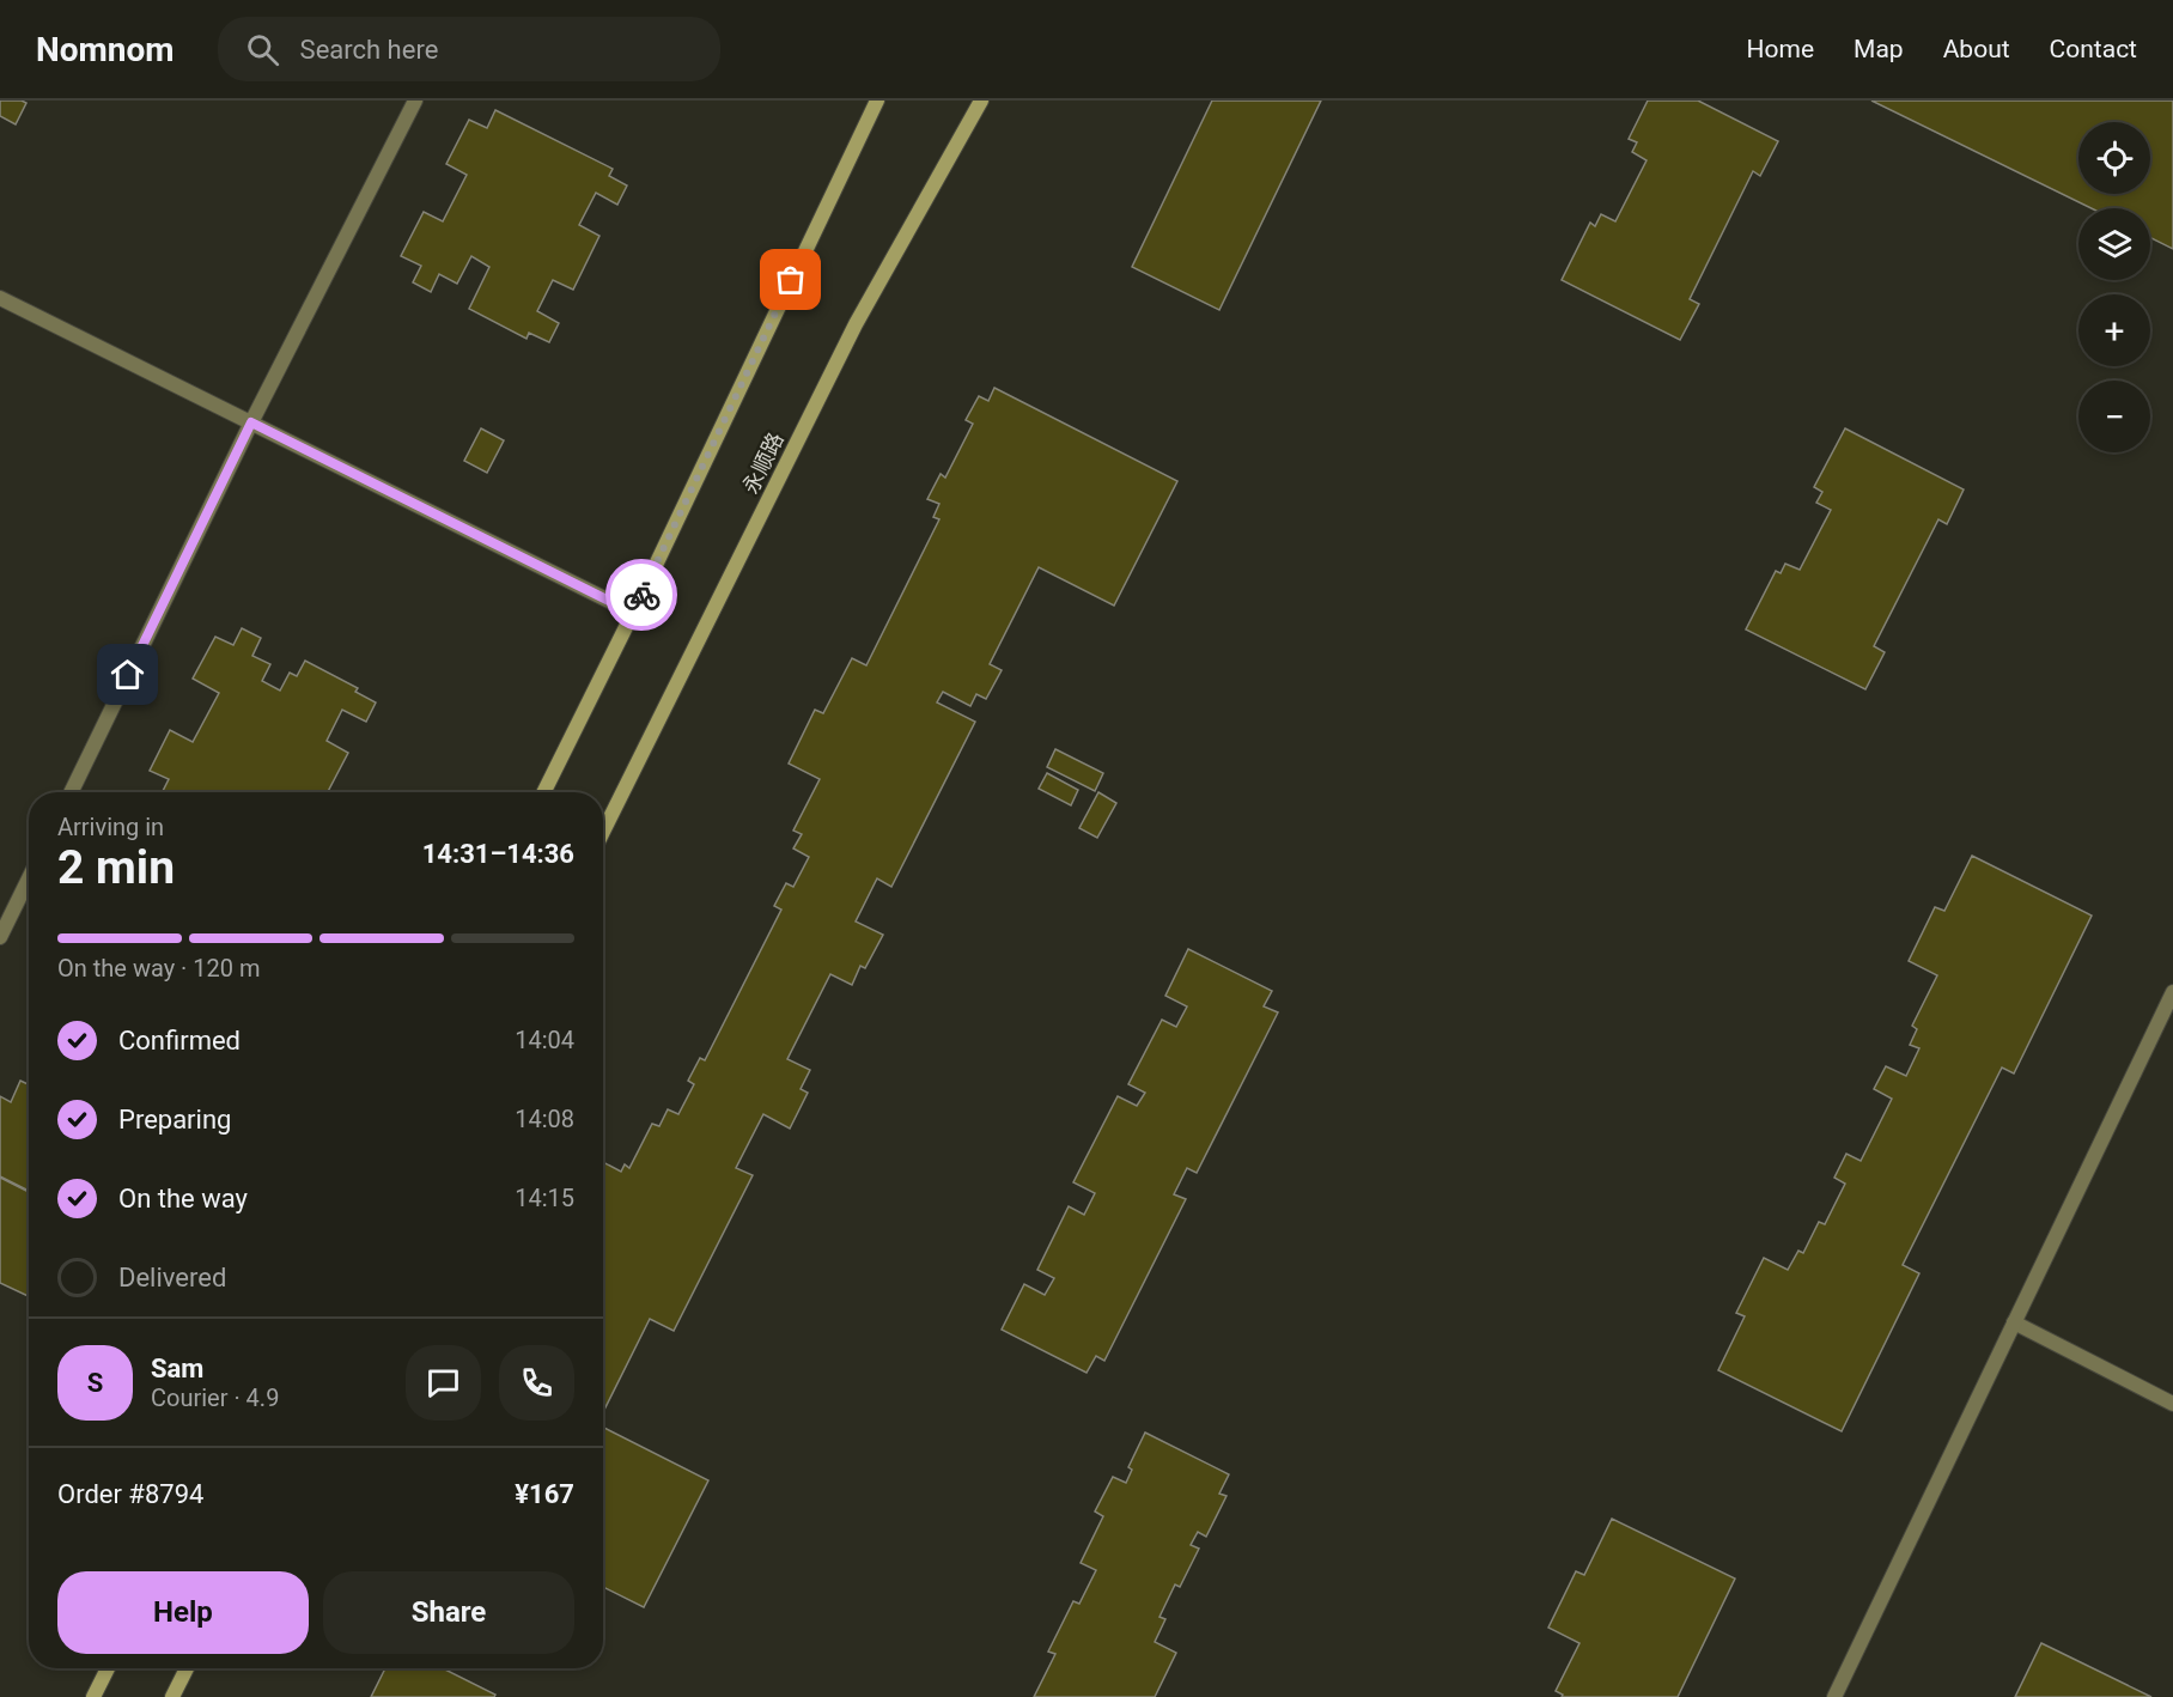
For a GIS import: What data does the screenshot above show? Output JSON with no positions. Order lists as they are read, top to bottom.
{
  "streets": {
    "main road": ["永顺路"]
  },
  "page": {
    "header": "Nomnom",
    "search": "Search here",
    "nav": [
      "Home",
      "Map",
      "About",
      "Contact"
    ],
    "map_buttons": ["+", "−"],
    "heading": ["2 min", "Arriving in", "14:31–14:36"],
    "panel": [
      "Sam",
      "Courier · 4.9",
      "Order #8794",
      "¥167"
    ],
    "bar": "On the way · 120 m",
    "list": [
      ["Confirmed", "14:04"],
      ["Preparing", "14:08"],
      ["On the way", "14:15"],
      "Delivered"
    ],
    "round": "S",
    "buttons": ["Help", "Share"]
  }
}
